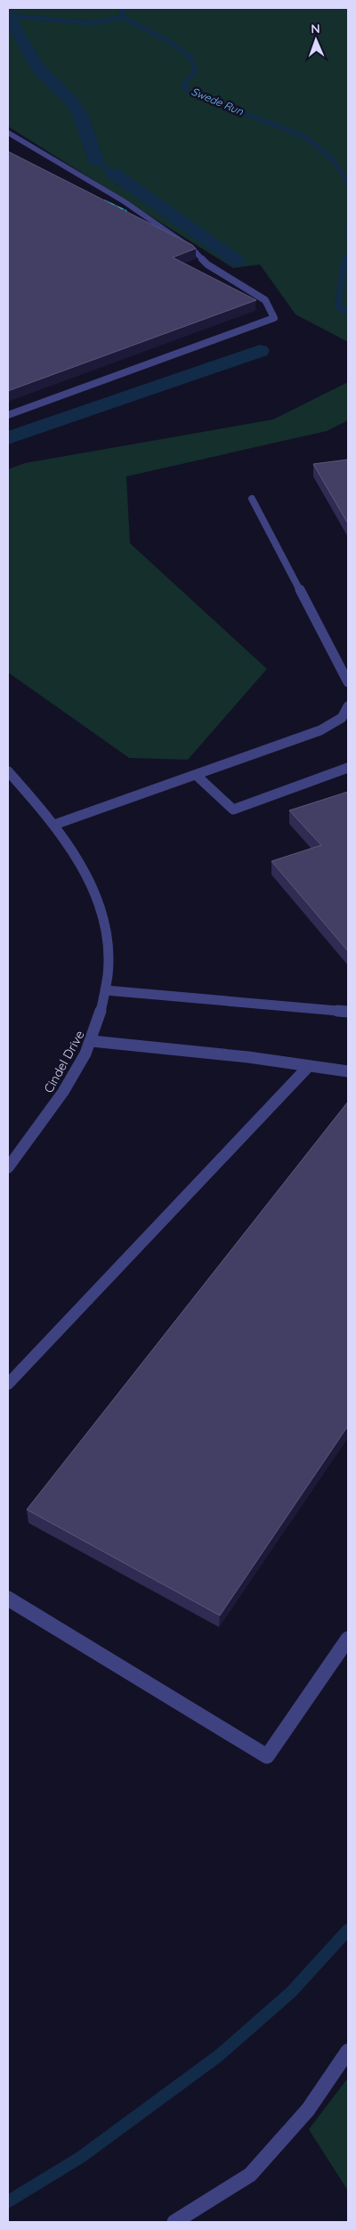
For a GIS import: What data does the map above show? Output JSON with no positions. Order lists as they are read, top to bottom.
{
  "streets": {
    "street": ["Cindel Drive"]
  },
  "water": ["Swede Run"],
  "north": "top"
}
